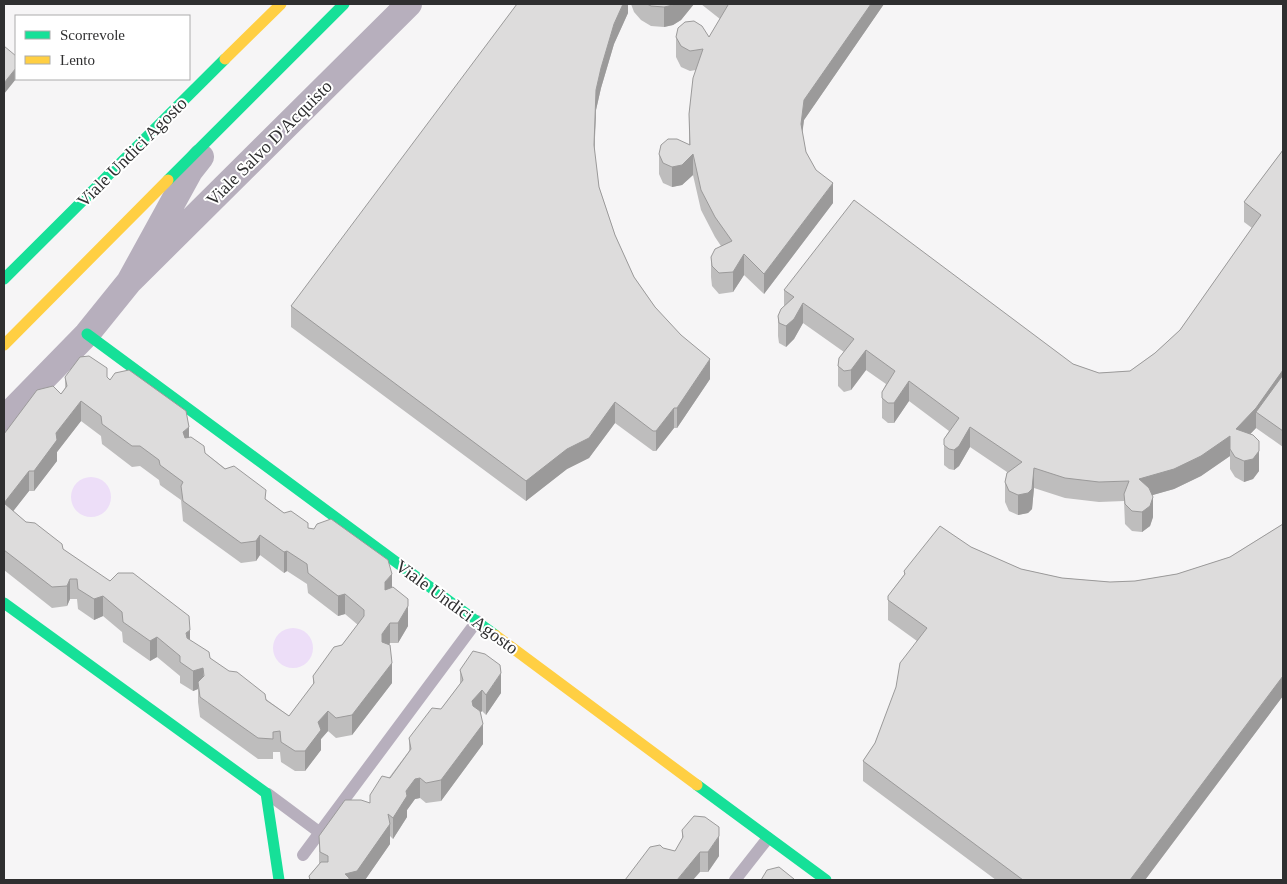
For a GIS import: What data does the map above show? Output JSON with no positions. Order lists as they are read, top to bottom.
{
  "streets": {
    "street": ["Viale Salvo D'Acquisto", "Viale Undici Agosto"]
  },
  "legend": ["Scorrevole", "Lento"]
}
